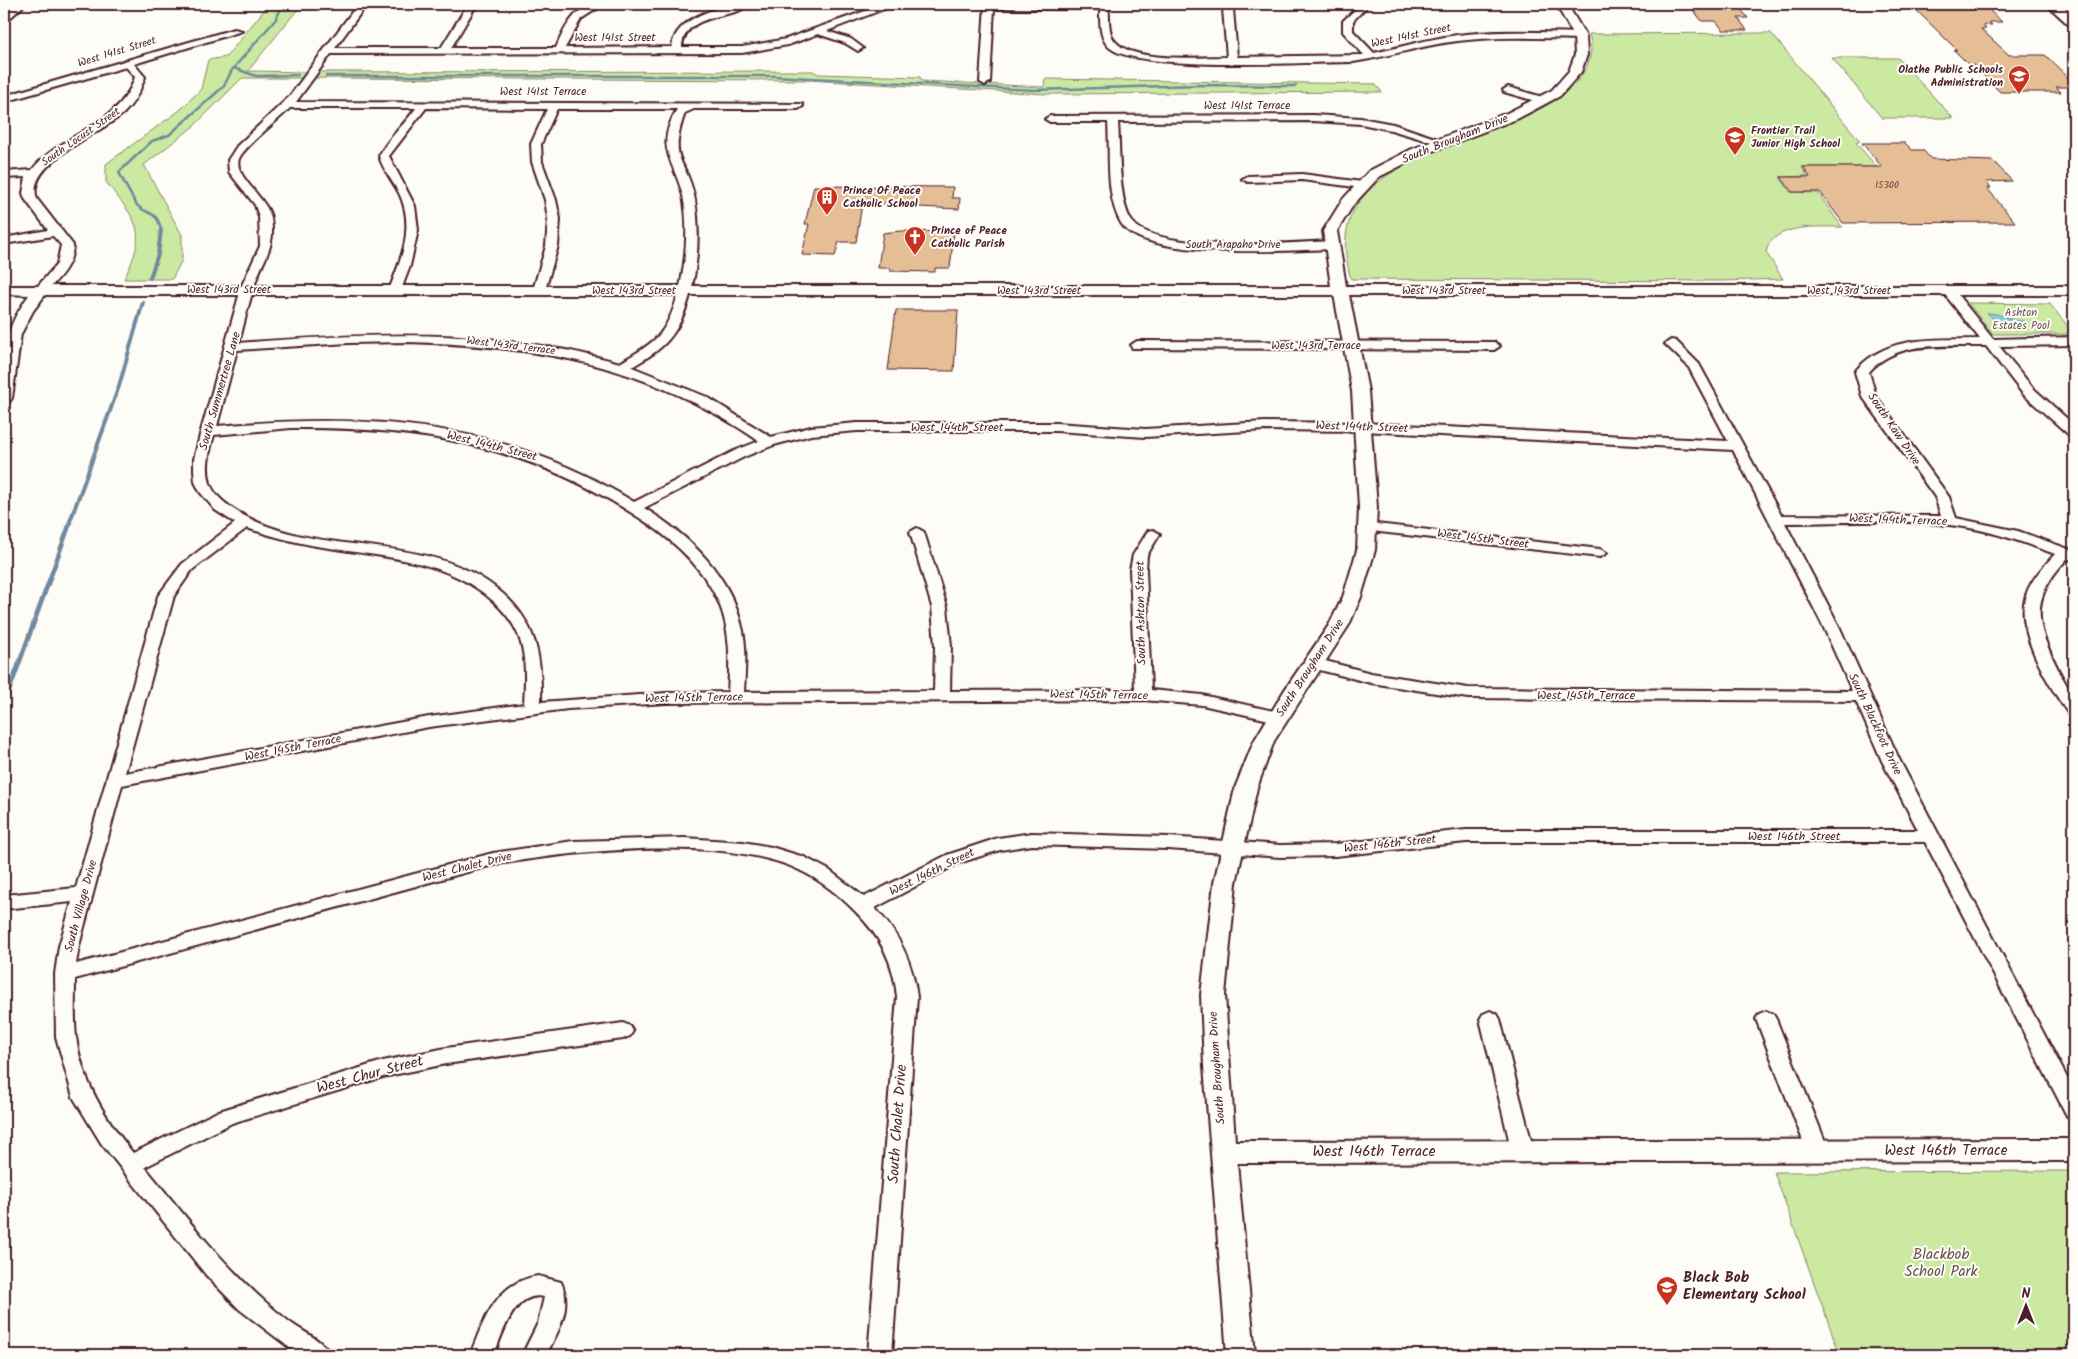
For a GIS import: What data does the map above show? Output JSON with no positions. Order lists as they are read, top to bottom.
{
  "streets": {
    "street": [
      "West 141st Street",
      "West 141st Terrace",
      "South Locust Street",
      "South Brougham Drive",
      "South Arapaho Drive",
      "West 143rd Street",
      "West 143rd Terrace",
      "South Summertree Lane",
      "West 144th Street",
      "South Kaw Drive",
      "West 144th Terrace",
      "West 145th Street",
      "South Ashton Street",
      "West 145th Terrace",
      "South Blackfoot Drive",
      "West 146th Street",
      "West Chalet Drive",
      "South Village Drive",
      "West Chur Street",
      "South Chalet Drive",
      "West 146th Terrace"
    ]
  },
  "crossings": [
    ["West 141st Street", "South Locust Street"],
    ["West 141st Street", "South Brougham Drive"],
    ["West 141st Street", "South Summertree Lane"],
    ["West 141st Terrace", "South Brougham Drive"],
    ["West 141st Terrace", "South Arapaho Drive"],
    ["West 141st Terrace", "South Summertree Lane"],
    ["South Locust Street", "West 143rd Street"],
    ["South Brougham Drive", "South Arapaho Drive"],
    ["South Brougham Drive", "West 143rd Street"],
    ["South Brougham Drive", "West 143rd Terrace"],
    ["South Brougham Drive", "West 144th Street"],
    ["South Brougham Drive", "West 145th Street"],
    ["South Brougham Drive", "West 145th Terrace"],
    ["South Brougham Drive", "West 146th Street"],
    ["South Brougham Drive", "West 146th Terrace"],
    ["West 143rd Street", "South Summertree Lane"],
    ["West 143rd Terrace", "South Summertree Lane"],
    ["West 143rd Terrace", "West 144th Street"],
    ["South Summertree Lane", "West 144th Street"],
    ["South Summertree Lane", "West 145th Terrace"],
    ["South Summertree Lane", "South Village Drive"],
    ["West 144th Street", "South Blackfoot Drive"],
    ["South Kaw Drive", "West 144th Terrace"],
    ["West 144th Terrace", "South Blackfoot Drive"],
    ["South Ashton Street", "West 145th Terrace"],
    ["West 145th Terrace", "South Blackfoot Drive"],
    ["West 145th Terrace", "South Village Drive"],
    ["South Blackfoot Drive", "West 146th Street"],
    ["West 146th Street", "West Chalet Drive"],
    ["West 146th Street", "South Chalet Drive"],
    ["West Chalet Drive", "South Village Drive"],
    ["West Chalet Drive", "South Chalet Drive"],
    ["South Village Drive", "West Chur Street"]
  ],
  "parks": ["Ashton Estates Pool", "Blackbob School Park"],
  "places": {
    "school or university": ["Olathe Public Schools Administration", "Frontier Trail Junior High School", "Black Bob Elementary School"],
    "building": ["Prince Of Peace Catholic School"],
    "church": ["Prince of Peace Catholic Parish"]
  },
  "house_numbers": ["15300"],
  "north": "top"
}
